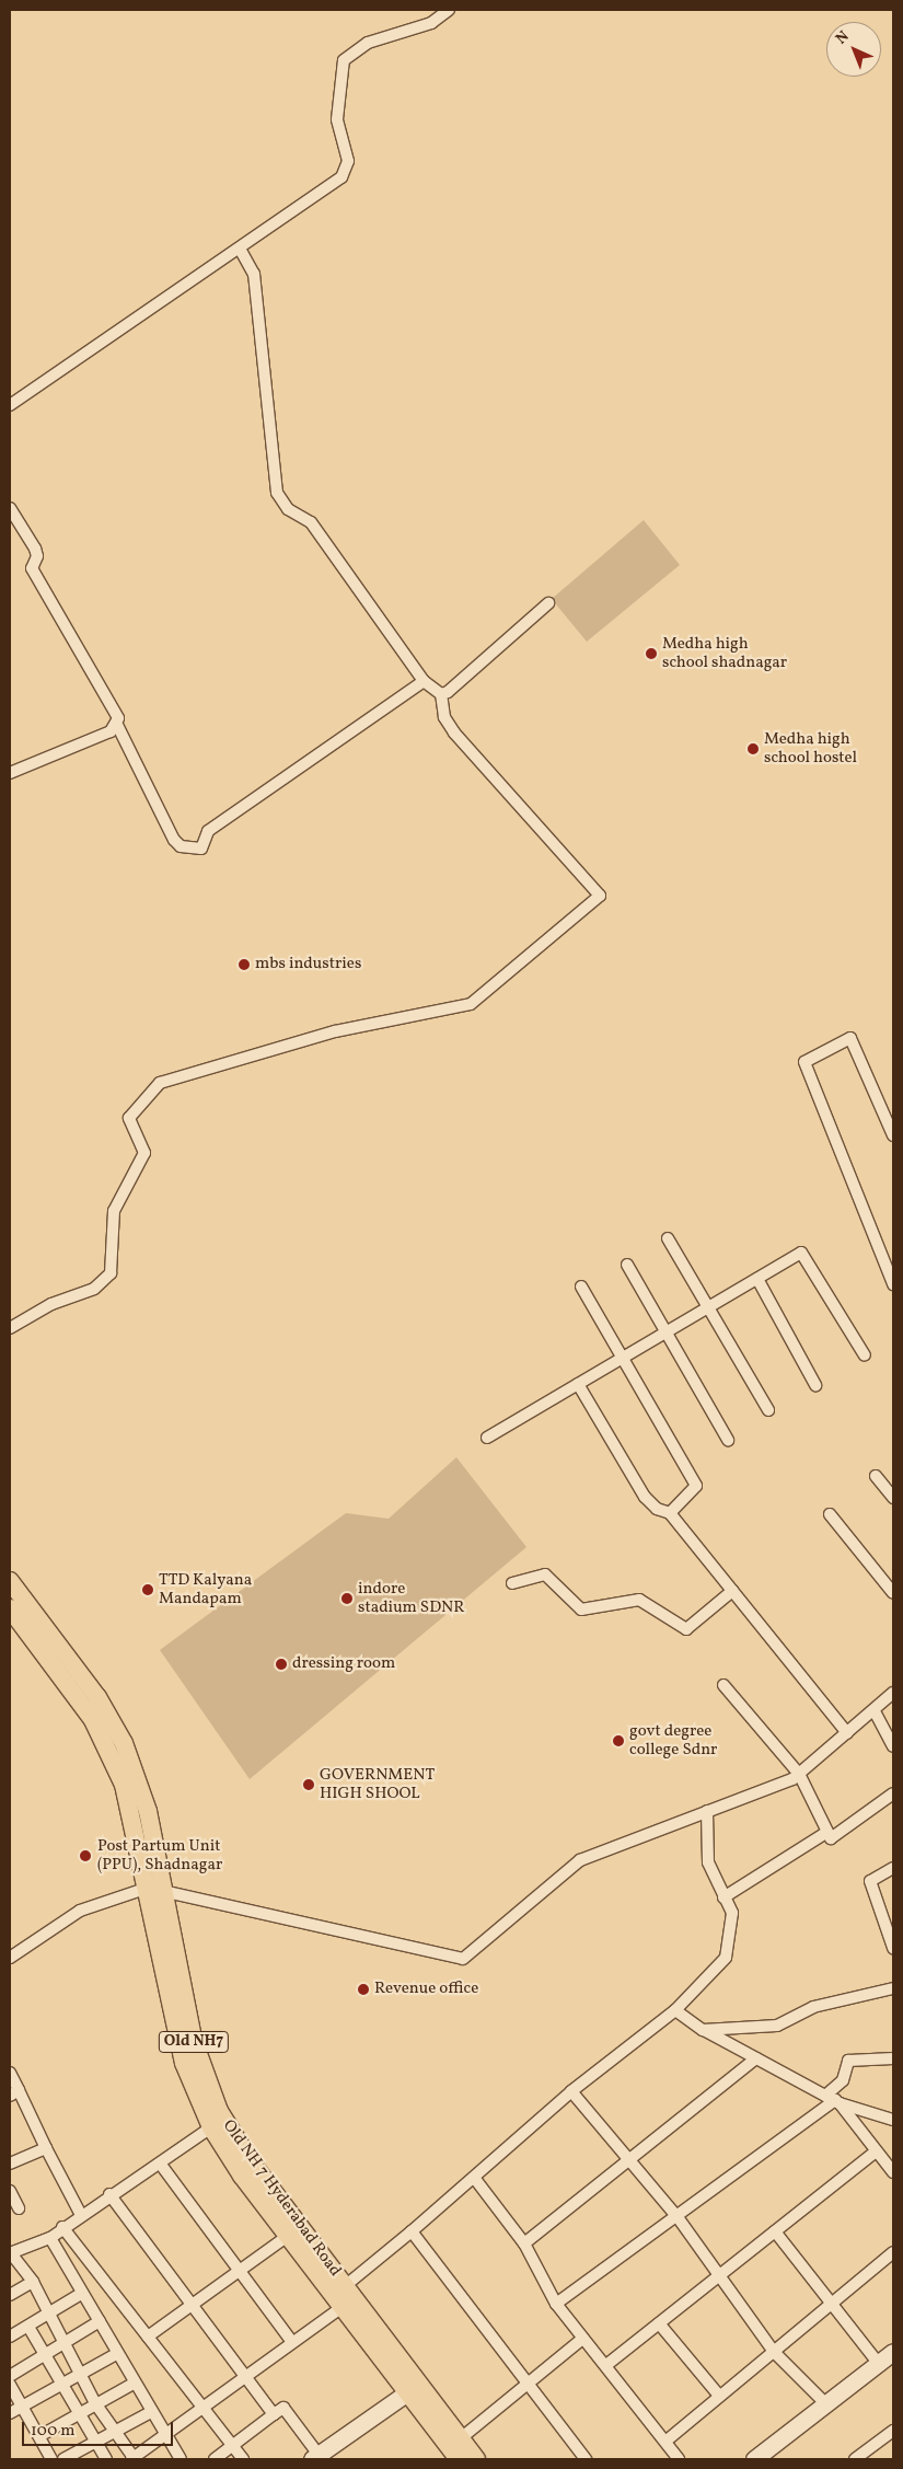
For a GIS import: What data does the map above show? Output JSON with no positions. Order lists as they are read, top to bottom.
{
  "streets": {
    "main road": ["Old NH7", "Old NH 7 Hyderabad Road"]
  },
  "places": [
    "Medha high school shadnagar",
    "Medha high school hostel",
    "mbs industries",
    "TTD Kalyana Mandapam",
    "indore stadium SDNR",
    "dressing room",
    "govt degree college Sdnr",
    "GOVERNMENT HIGH SHOOL",
    "Post Partum Unit (PPU), Shadnagar",
    "Revenue office"
  ],
  "scale_bar": "100 m",
  "north": "top left"
}
